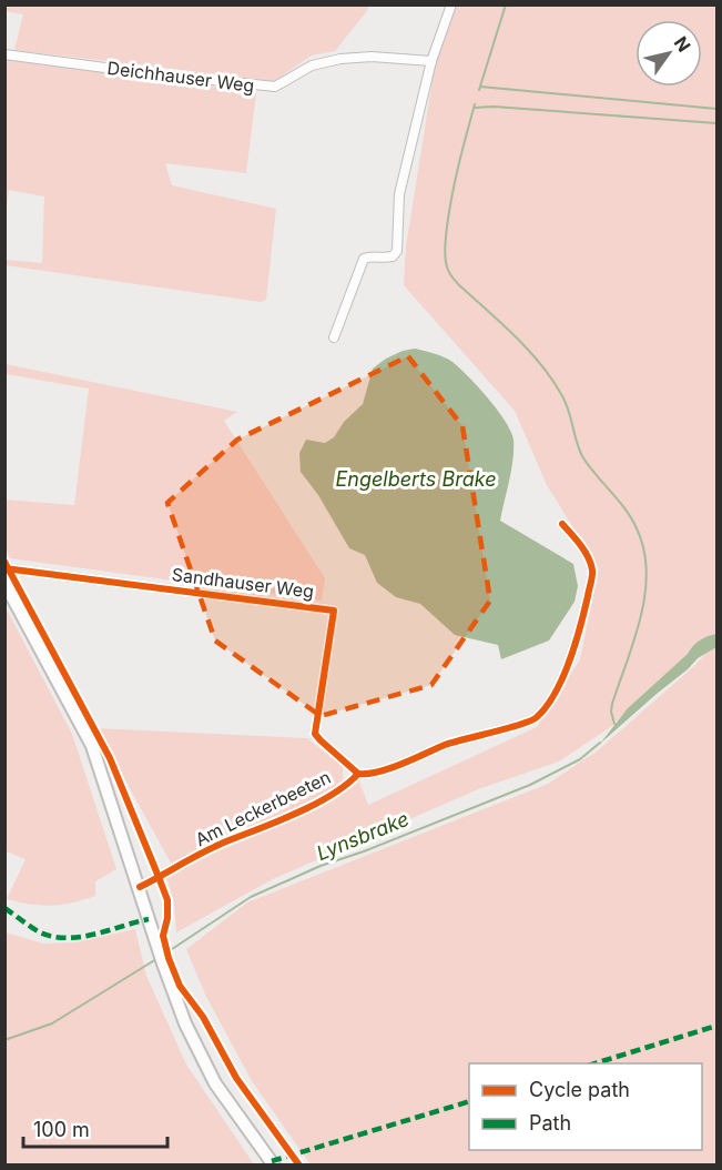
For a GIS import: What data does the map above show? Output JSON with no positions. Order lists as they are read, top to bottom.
{
  "streets": {
    "street": ["Deichhauser Weg", "Sandhauser Weg", "Am Leckerbeeten"]
  },
  "crossings": [
    ["Sandhauser Weg", "Am Leckerbeeten"]
  ],
  "water": ["Engelberts Brake", "Lynsbrake"],
  "legend": ["Cycle path", "Path"],
  "scale_bar": "100 m",
  "north": "top right"
}
